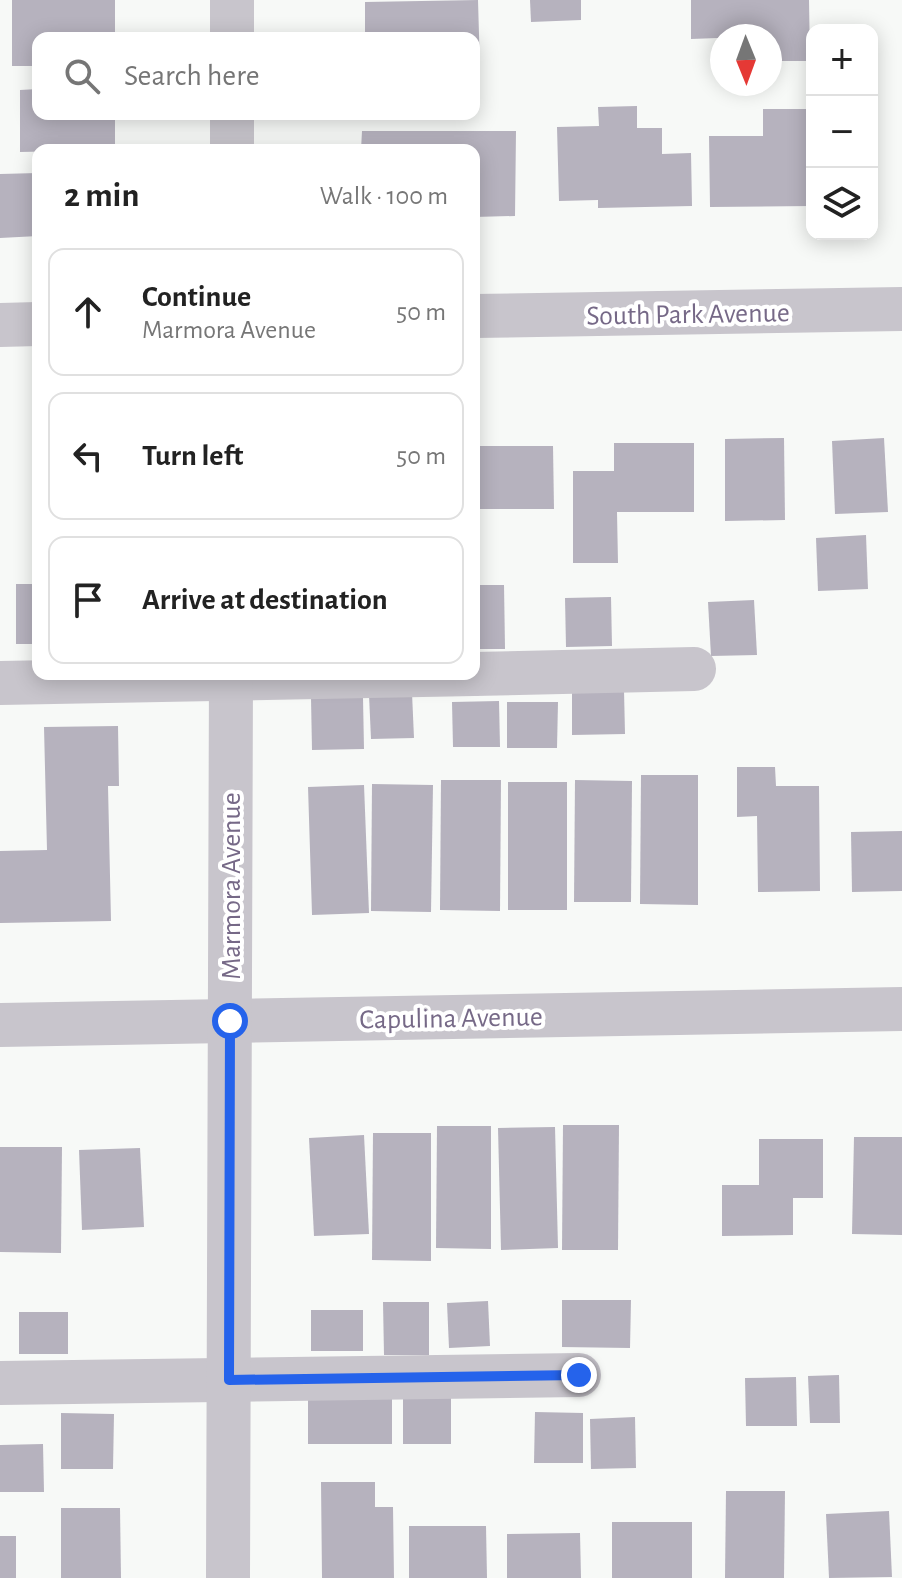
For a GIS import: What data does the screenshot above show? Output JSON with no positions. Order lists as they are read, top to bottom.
{
  "streets": {
    "street": ["South Park Avenue", "Marmora Avenue", "Capulina Avenue"]
  },
  "crossings": [
    ["Marmora Avenue", "Capulina Avenue"]
  ],
  "north": "bottom",
  "page": {
    "map_buttons": ["+", "−"],
    "search": "Search here",
    "heading": ["2 min", "Walk · 100 m"],
    "list": [
      ["Continue", "Marmora Avenue", "50 m"],
      ["Turn left", "50 m"],
      "Arrive at destination"
    ]
  }
}
